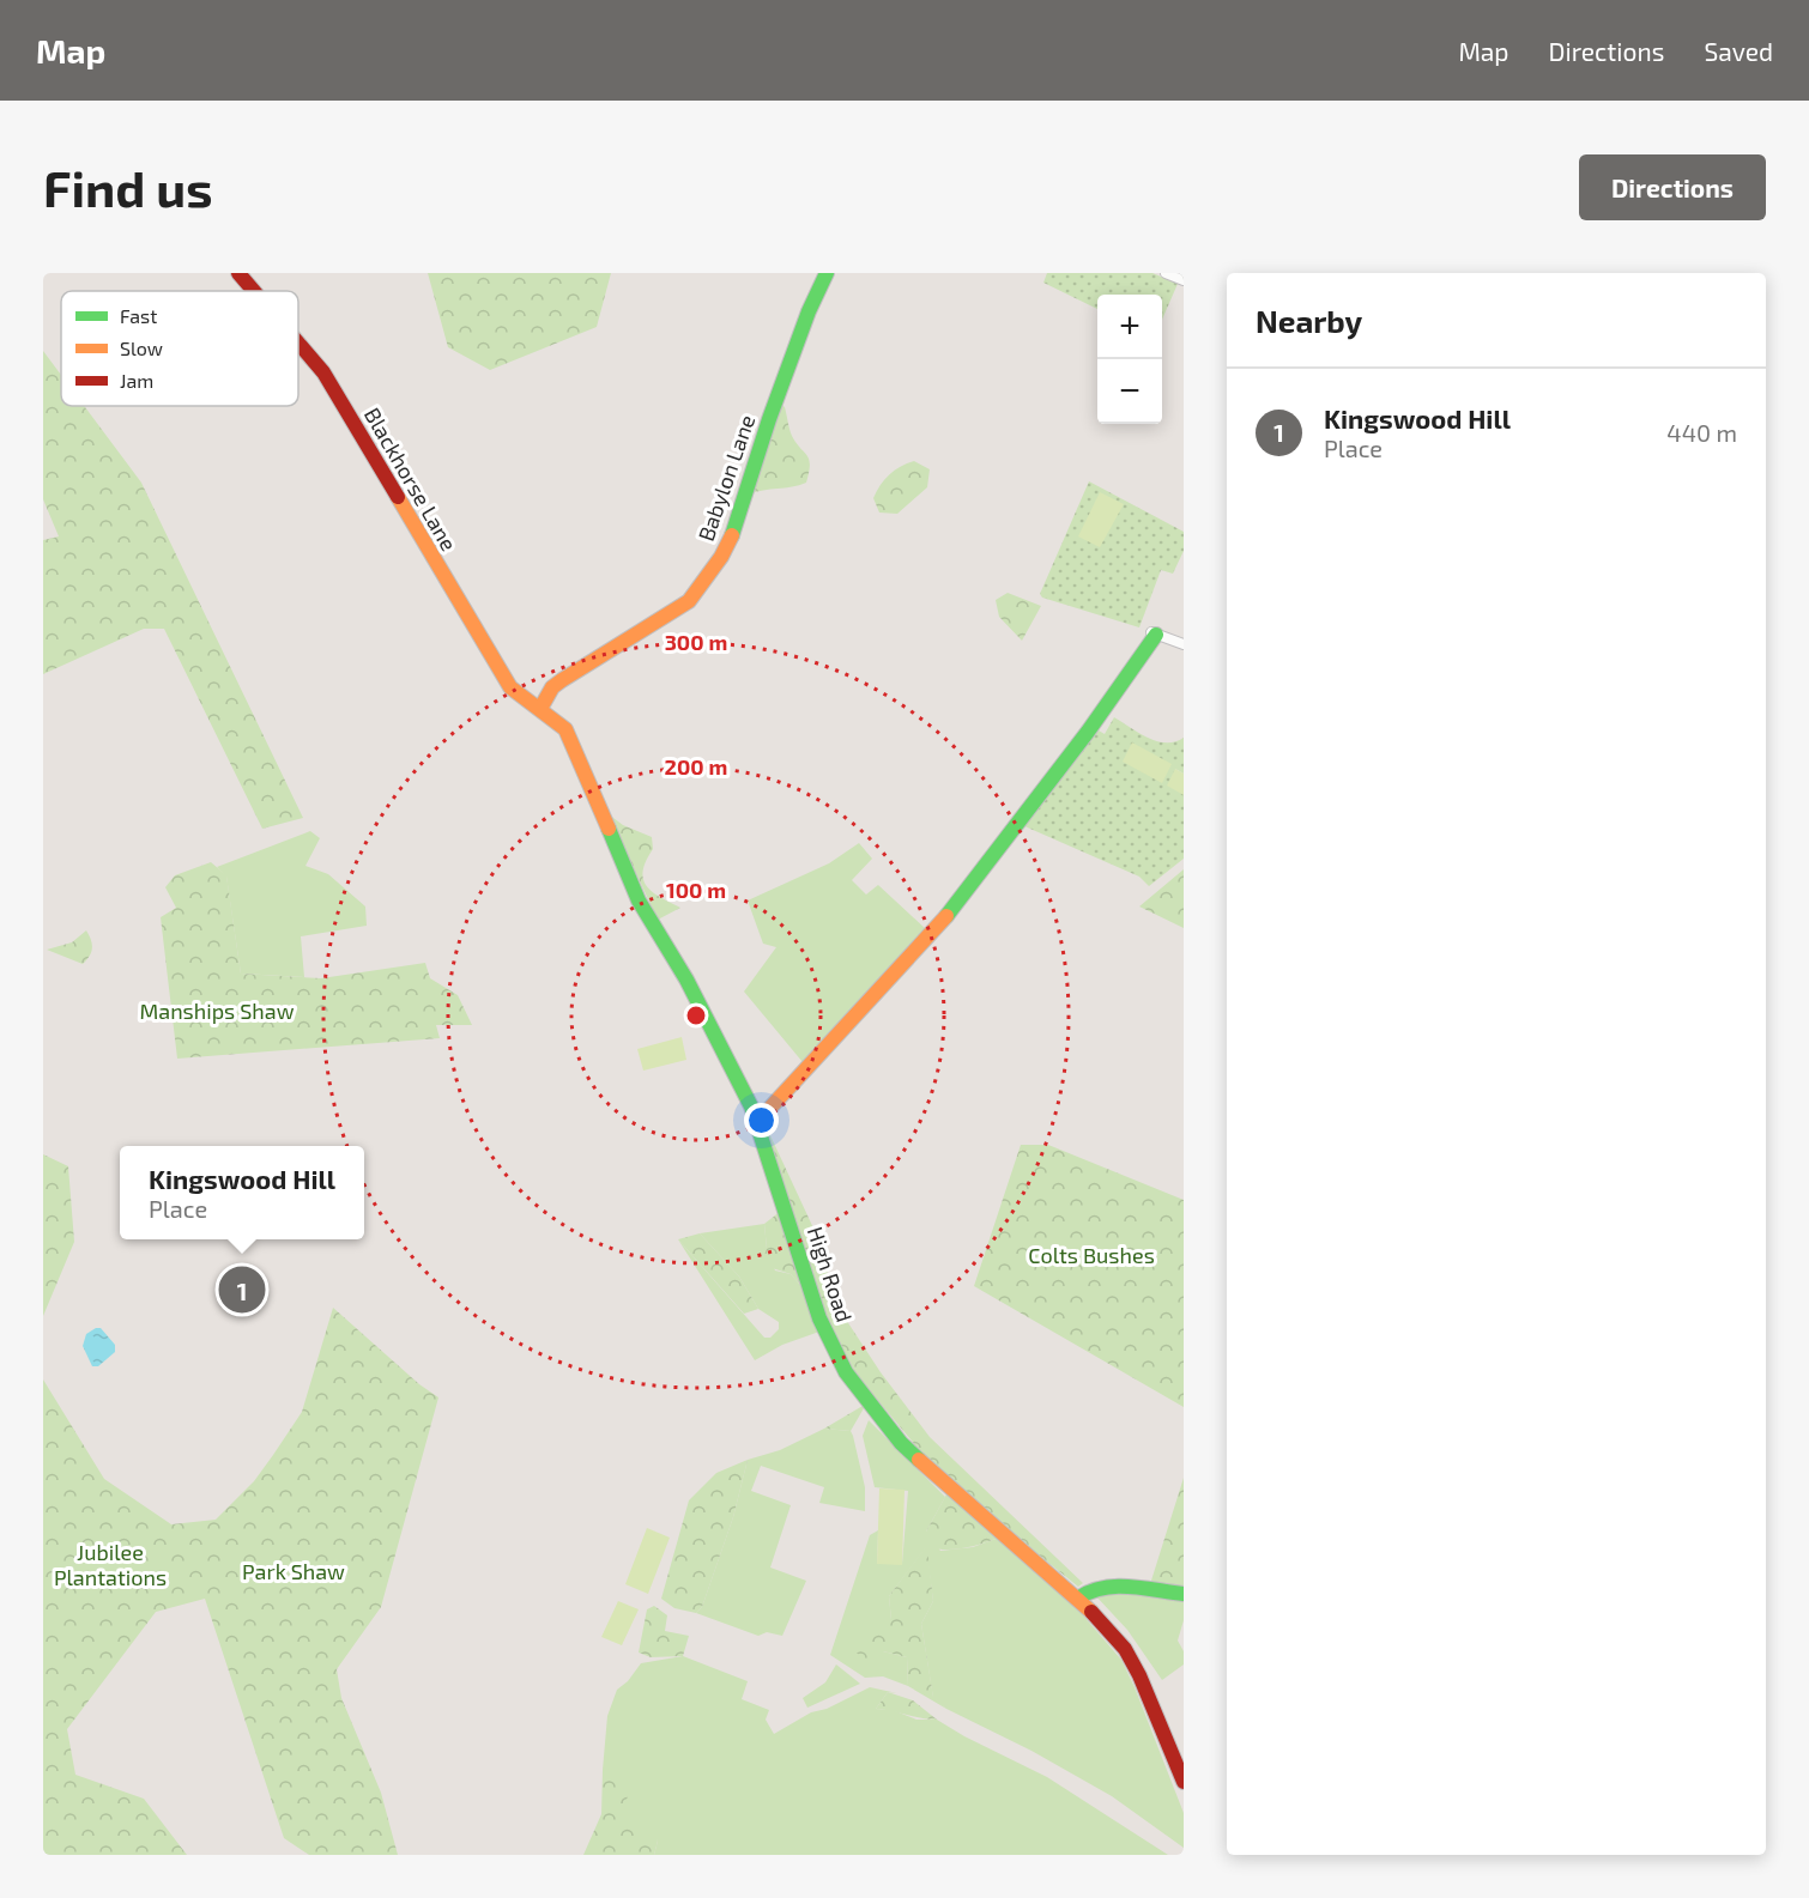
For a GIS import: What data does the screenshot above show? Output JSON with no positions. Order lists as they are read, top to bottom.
{
  "streets": {
    "street": ["Babylon Lane", "Blackhorse Lane", "High Road"]
  },
  "crossings": [
    ["Babylon Lane", "Blackhorse Lane"],
    ["Babylon Lane", "High Road"],
    ["Blackhorse Lane", "High Road"]
  ],
  "parks": [
    "Manships Shaw",
    "Colts Bushes",
    "Jubilee Plantations",
    "Park Shaw"
  ],
  "legend": ["Fast", "Slow", "Jam"],
  "page": {
    "header": "Map",
    "nav": ["Map", "Directions", "Saved"],
    "buttons": "Directions",
    "title": "Find us",
    "heading": "Nearby",
    "map_buttons": ["+", "−"],
    "list": [
      {
        "mark": "1",
        "name": "Kingswood Hill",
        "note": "Place",
        "value": "440 m"
      }
    ],
    "popup": ["Kingswood Hill", "Place"],
    "pins": "1"
  },
  "rings": ["300 m", "200 m", "100 m"]
}
